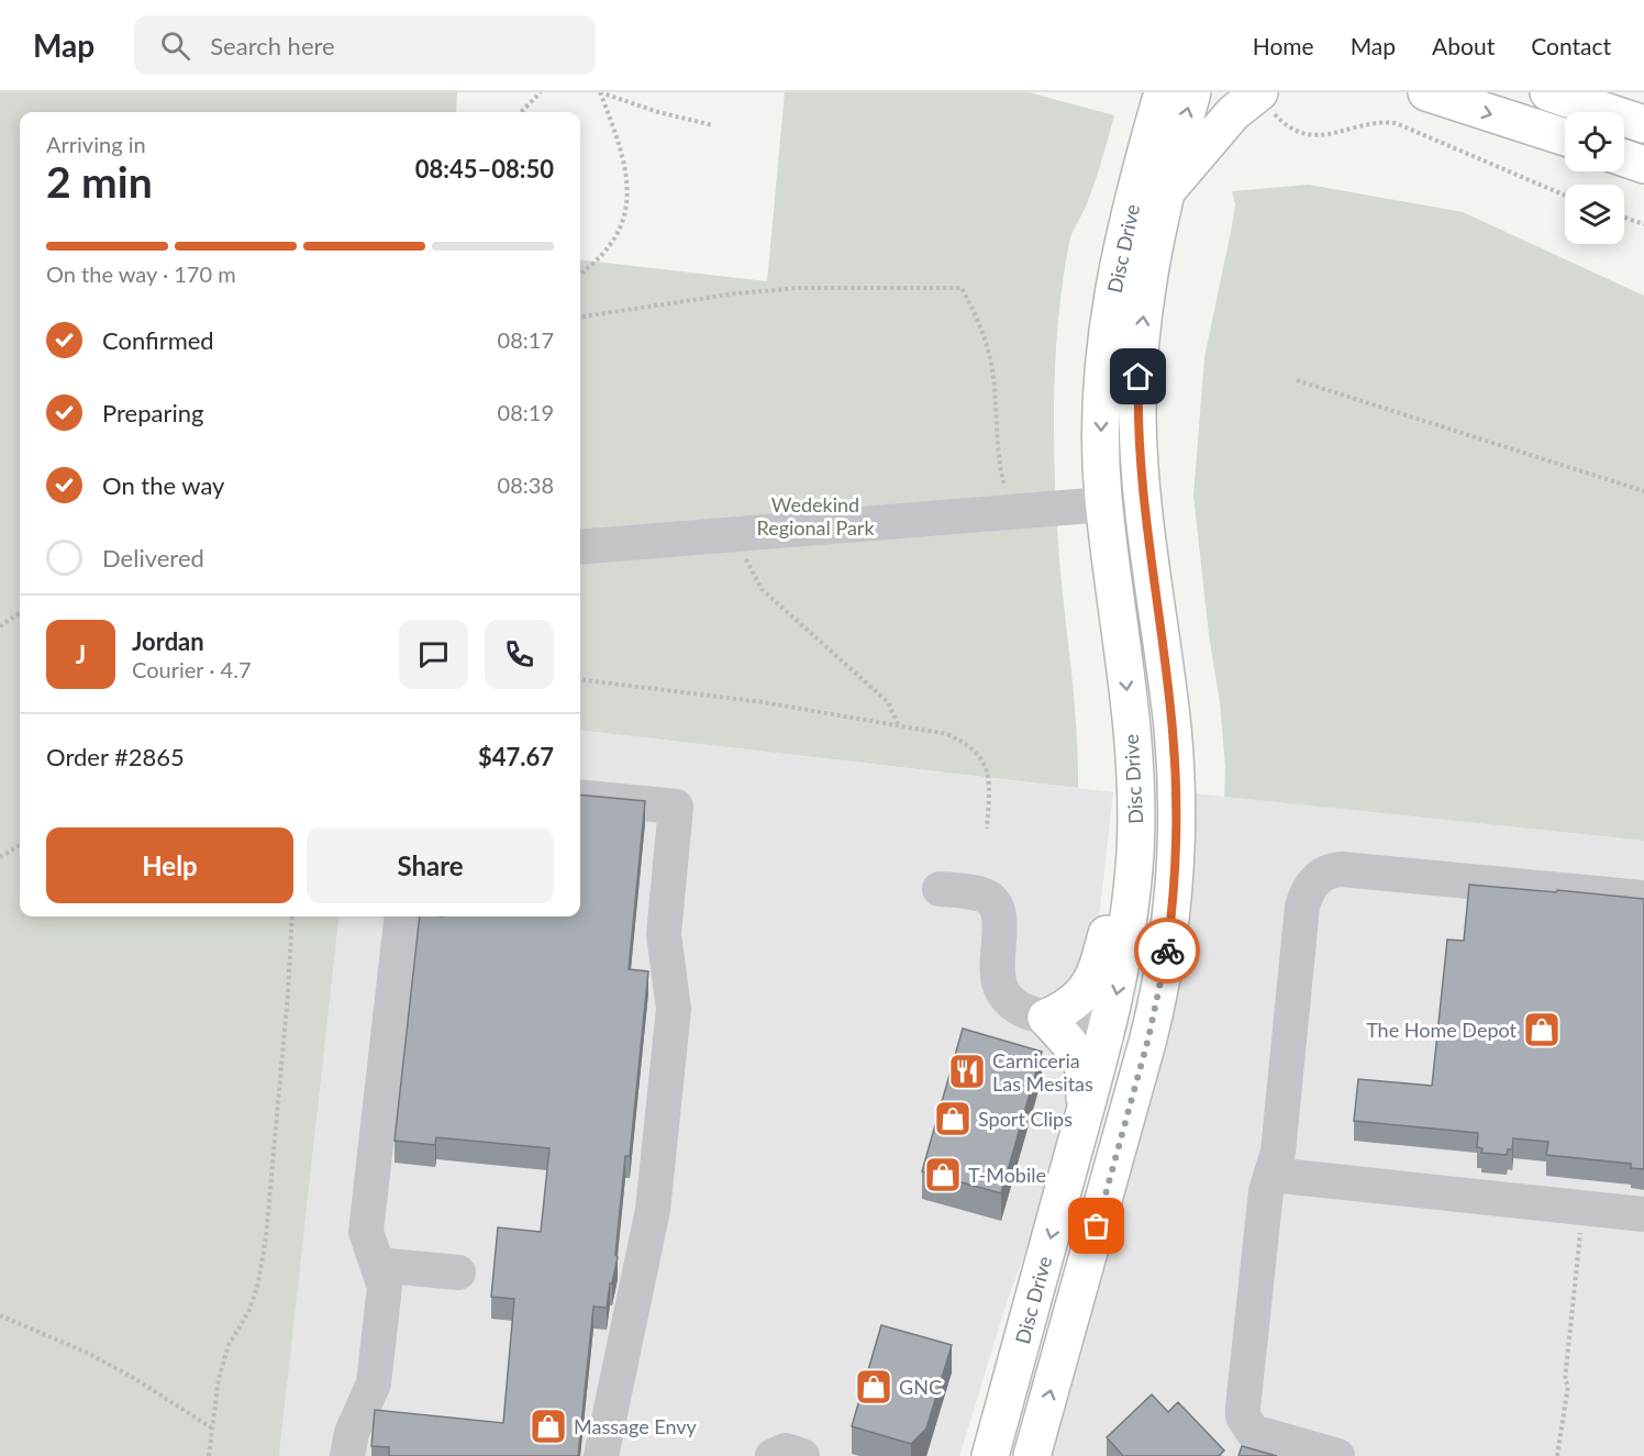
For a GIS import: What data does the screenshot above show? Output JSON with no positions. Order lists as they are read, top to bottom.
{
  "streets": {
    "main road": ["Disc Drive"]
  },
  "parks": ["Wedekind Regional Park"],
  "places": {
    "shop": [
      "The Home Depot",
      "Sport Clips",
      "T-Mobile",
      "GNC",
      "Massage Envy"
    ],
    "restaurant": ["Carniceria Las Mesitas"]
  },
  "page": {
    "header": "Map",
    "search": "Search here",
    "nav": [
      "Home",
      "Map",
      "About",
      "Contact"
    ],
    "heading": ["2 min", "Arriving in", "08:45–08:50"],
    "panel": [
      "Jordan",
      "Courier · 4.7",
      "Order #2865",
      "$47.67"
    ],
    "bar": "On the way · 170 m",
    "list": [
      ["Confirmed", "08:17"],
      ["Preparing", "08:19"],
      ["On the way", "08:38"],
      "Delivered"
    ],
    "round": "J",
    "buttons": ["Help", "Share"]
  }
}
